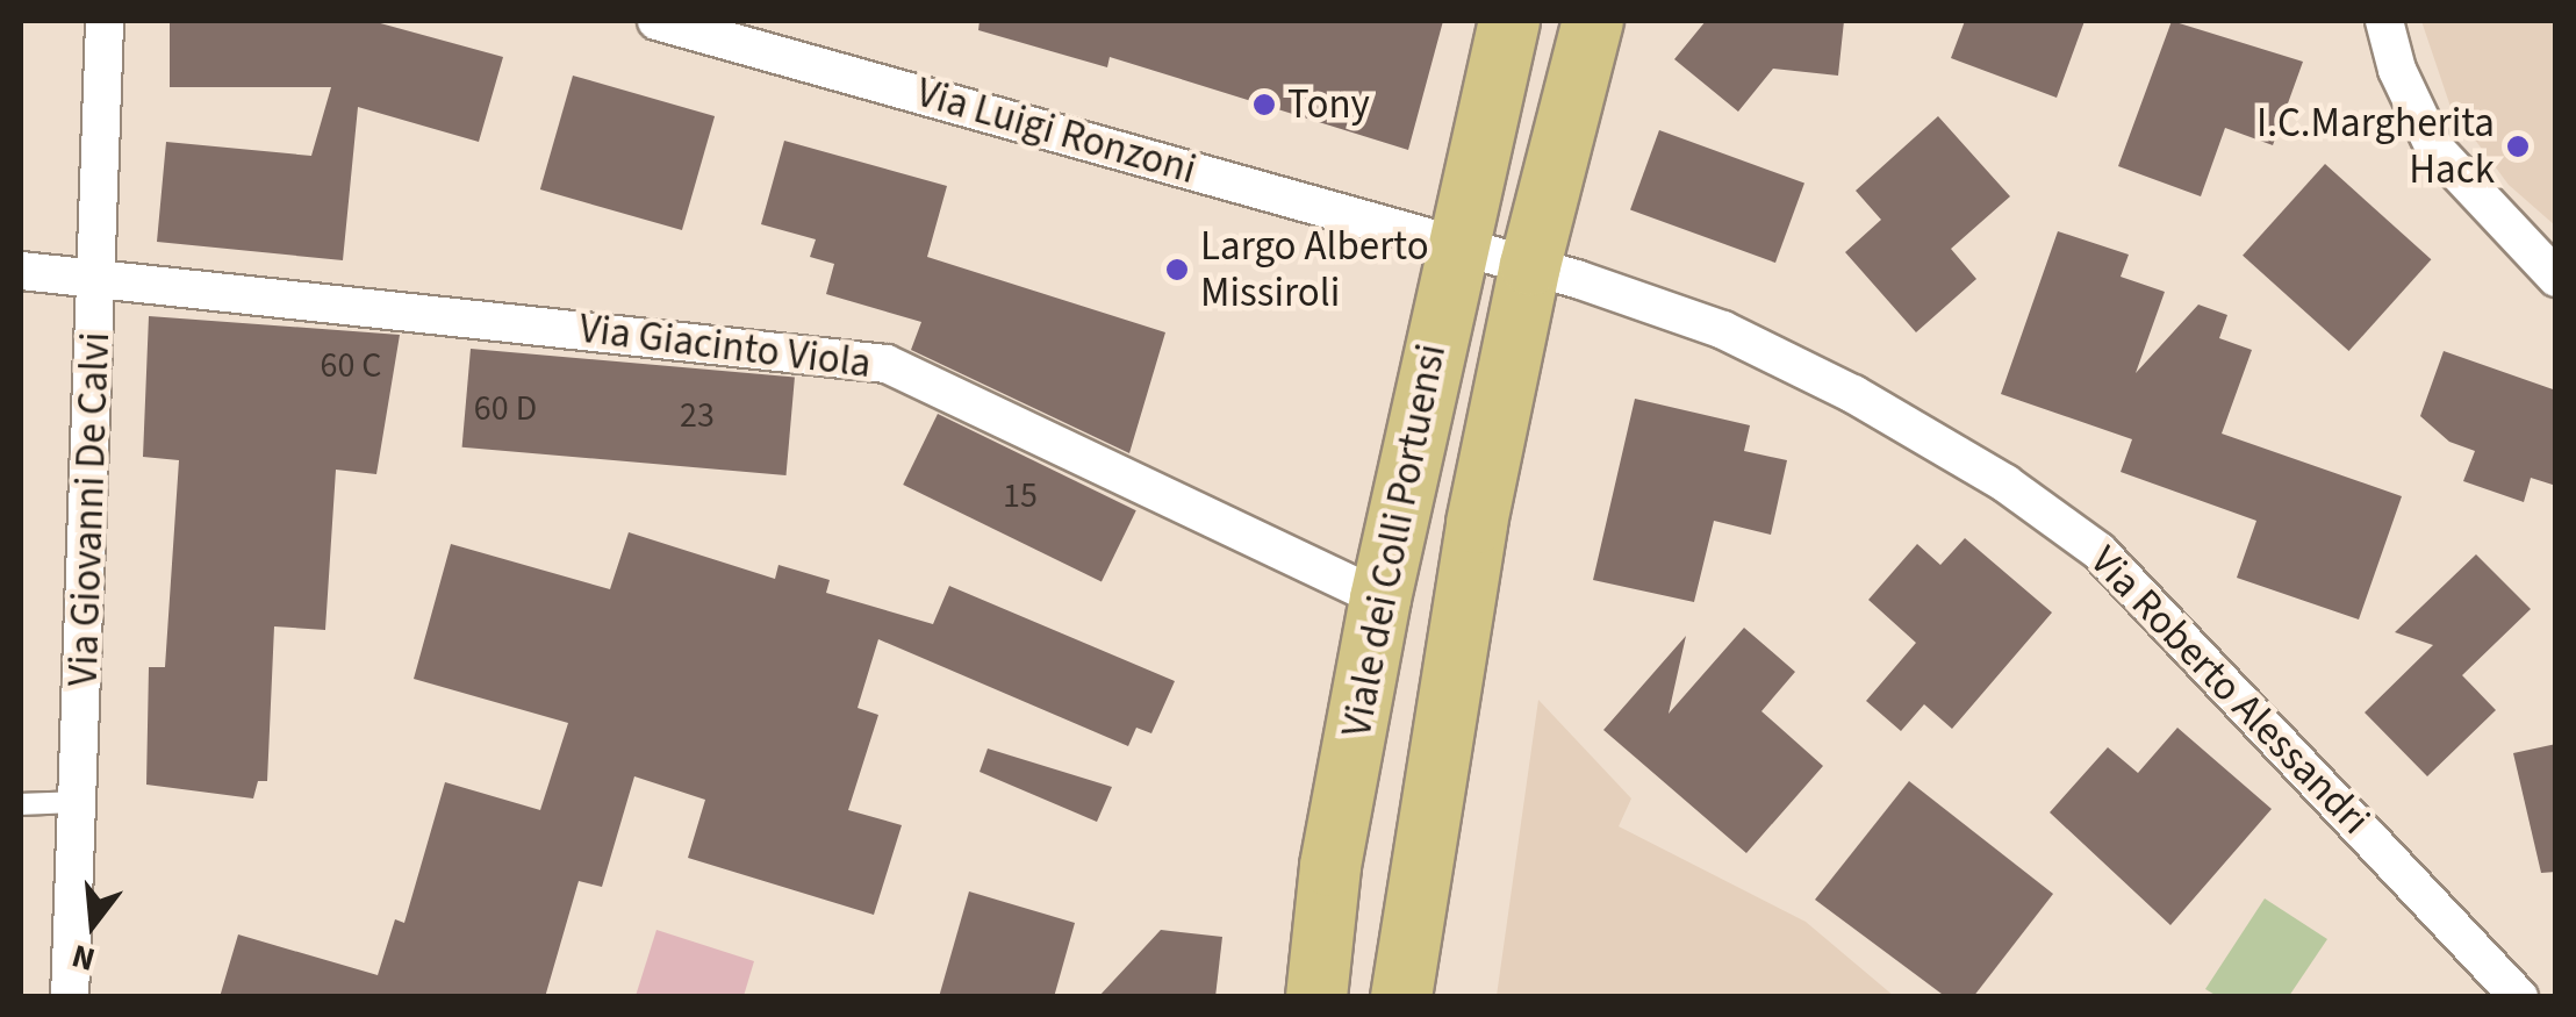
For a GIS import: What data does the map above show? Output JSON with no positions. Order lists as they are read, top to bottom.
{
  "streets": {
    "main road": ["Viale dei Colli Portuensi"],
    "street": [
      "Via Luigi Ronzoni",
      "Via Giacinto Viola",
      "Via Giovanni De Calvi",
      "Via Roberto Alessandri"
    ]
  },
  "crossings": [
    ["Via Luigi Ronzoni", "Viale dei Colli Portuensi"],
    ["Via Luigi Ronzoni", "Via Roberto Alessandri"],
    ["Via Giacinto Viola", "Via Giovanni De Calvi"],
    ["Via Giacinto Viola", "Viale dei Colli Portuensi"],
    ["Viale dei Colli Portuensi", "Via Roberto Alessandri"]
  ],
  "places": ["Tony", "I.C.Margherita Hack", "Largo Alberto Missiroli"],
  "house_numbers": [
    "60 C",
    "60 D",
    "23",
    "15"
  ],
  "north": "bottom"
}
